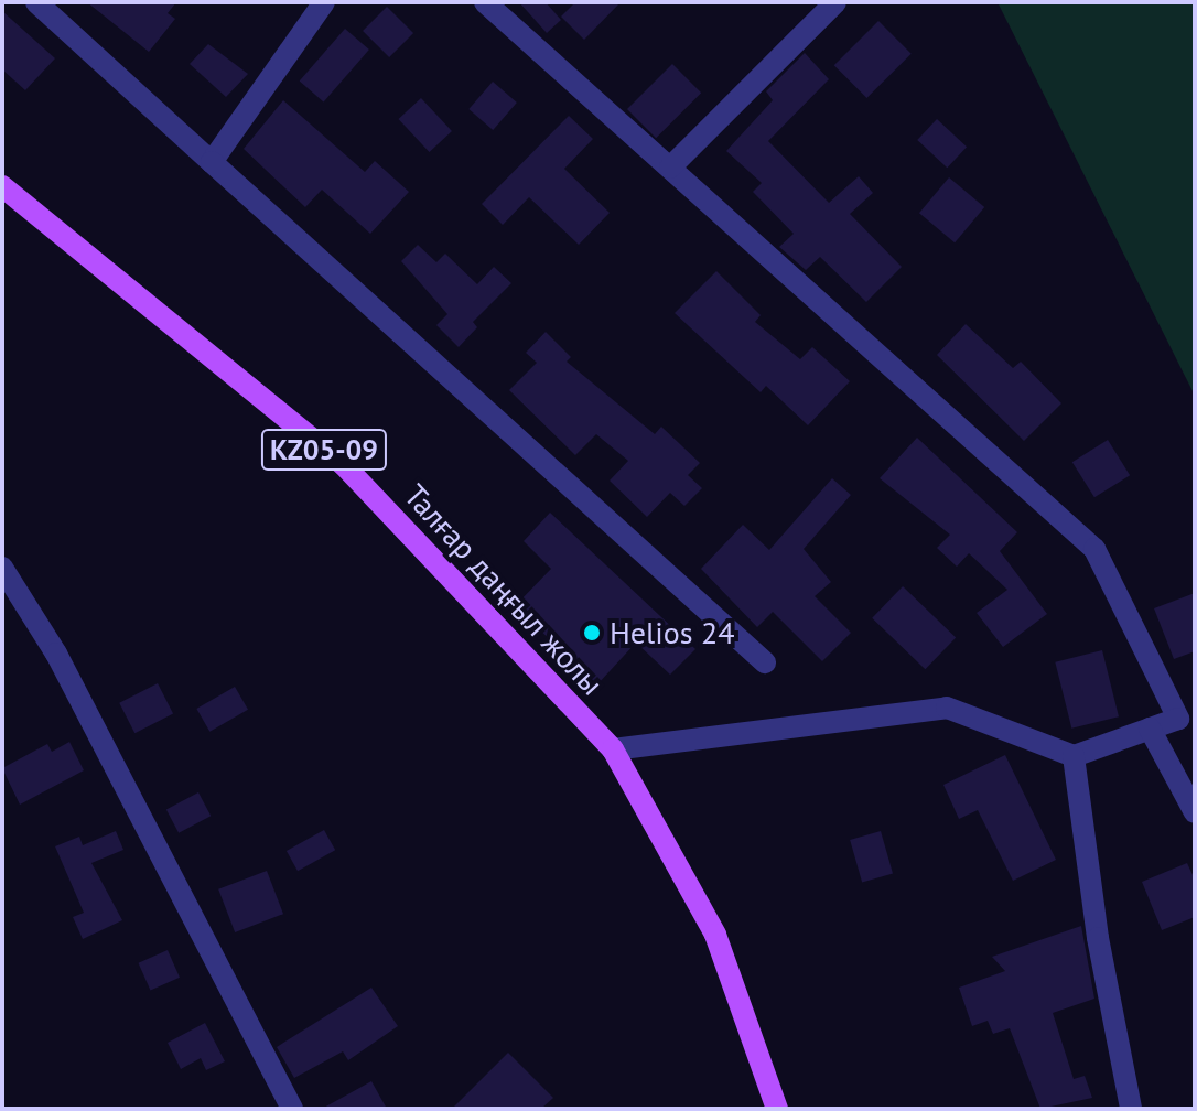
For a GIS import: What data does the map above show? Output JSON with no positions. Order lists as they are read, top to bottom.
{
  "streets": {
    "main road": ["KZ05-09", "Талғар даңғыл жолы"]
  },
  "places": ["Helios 24"]
}
